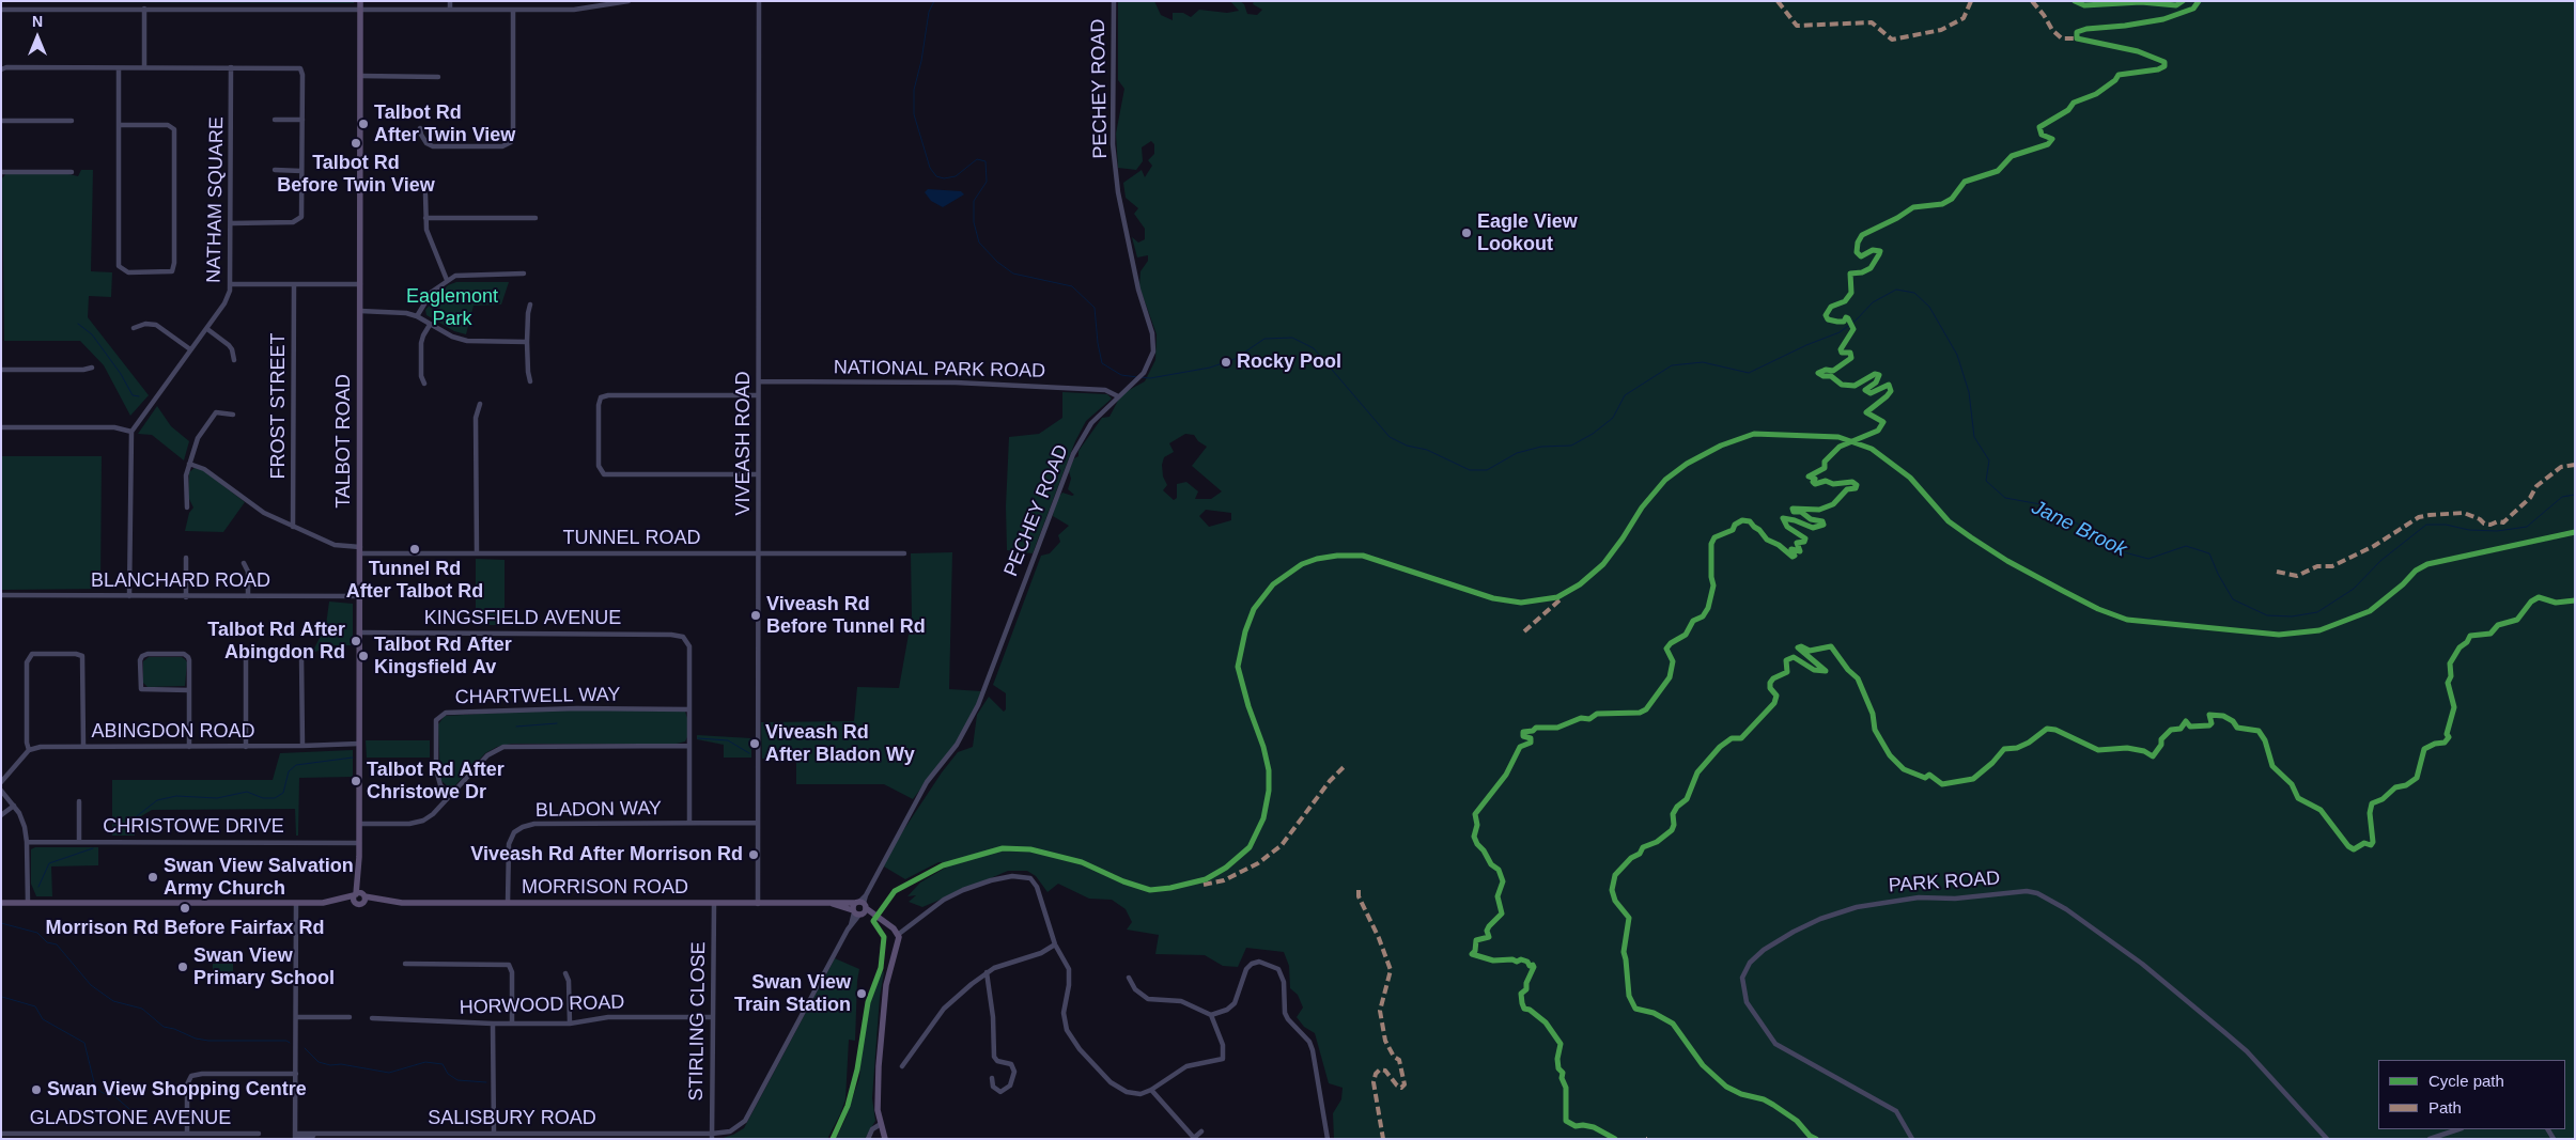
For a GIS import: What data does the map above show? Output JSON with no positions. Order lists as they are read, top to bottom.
{
  "streets": {
    "main road": ["TALBOT ROAD", "MORRISON ROAD"],
    "street": [
      "PECHEY ROAD",
      "NATHAM SQUARE",
      "NATIONAL PARK ROAD",
      "FROST STREET",
      "VIVEASH ROAD",
      "TUNNEL ROAD",
      "BLANCHARD ROAD",
      "KINGSFIELD AVENUE",
      "CHARTWELL WAY",
      "ABINGDON ROAD",
      "BLADON WAY",
      "CHRISTOWE DRIVE",
      "PARK ROAD",
      "HORWOOD ROAD",
      "STIRLING CLOSE",
      "GLADSTONE AVENUE",
      "SALISBURY ROAD"
    ]
  },
  "crossings": [
    ["PECHEY ROAD", "NATIONAL PARK ROAD"],
    ["PECHEY ROAD", "MORRISON ROAD"],
    ["PECHEY ROAD", "SALISBURY ROAD"],
    ["NATIONAL PARK ROAD", "VIVEASH ROAD"],
    ["FROST STREET", "TUNNEL ROAD"],
    ["TALBOT ROAD", "TUNNEL ROAD"],
    ["TALBOT ROAD", "BLANCHARD ROAD"],
    ["TALBOT ROAD", "KINGSFIELD AVENUE"],
    ["TALBOT ROAD", "ABINGDON ROAD"],
    ["TALBOT ROAD", "CHRISTOWE DRIVE"],
    ["TALBOT ROAD", "MORRISON ROAD"],
    ["VIVEASH ROAD", "TUNNEL ROAD"],
    ["VIVEASH ROAD", "BLADON WAY"],
    ["VIVEASH ROAD", "MORRISON ROAD"],
    ["KINGSFIELD AVENUE", "CHARTWELL WAY"],
    ["BLADON WAY", "MORRISON ROAD"],
    ["MORRISON ROAD", "STIRLING CLOSE"],
    ["HORWOOD ROAD", "STIRLING CLOSE"],
    ["STIRLING CLOSE", "SALISBURY ROAD"]
  ],
  "water": ["Jane Brook"],
  "parks": ["Eaglemont Park"],
  "places": [
    "Talbot Rd After Twin View",
    "Talbot Rd Before Twin View",
    "Eagle View Lookout",
    "Rocky Pool",
    "Tunnel Rd After Talbot Rd",
    "Viveash Rd Before Tunnel Rd",
    "Talbot Rd After Abingdon Rd",
    "Talbot Rd After Kingsfield Av",
    "Viveash Rd After Bladon Wy",
    "Talbot Rd After Christowe Dr",
    "Viveash Rd After Morrison Rd",
    "Swan View Salvation Army Church",
    "Morrison Rd Before Fairfax Rd",
    "Swan View Primary School",
    "Swan View Train Station",
    "Swan View Shopping Centre"
  ],
  "legend": ["Cycle path", "Path"],
  "north": "top"
}
